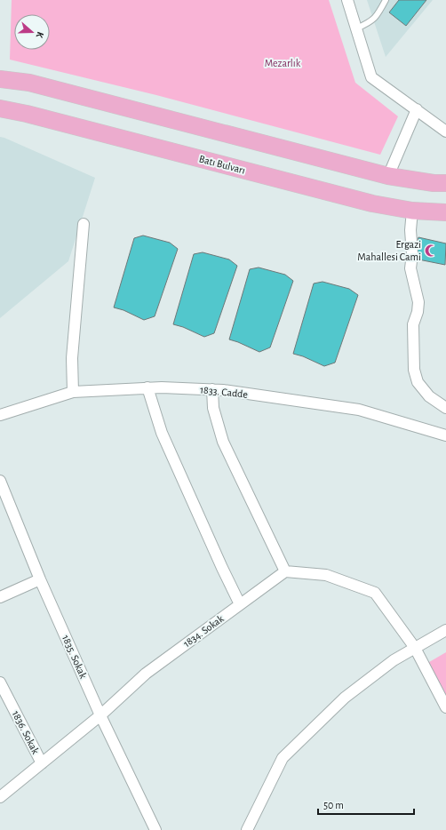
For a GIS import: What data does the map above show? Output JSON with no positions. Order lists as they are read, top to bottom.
{
  "streets": {
    "main road": ["Batı Bulvarı"],
    "street": [
      "1833. Cadde",
      "1834. Sokak",
      "1835. Sokak",
      "1836. Sokak"
    ]
  },
  "crossings": [
    ["1834. Sokak", "1835. Sokak"],
    ["1834. Sokak", "1836. Sokak"]
  ],
  "parks": ["Mezarlık"],
  "places": {
    "mosque": ["Ergazi Mahallesi Cami"]
  },
  "scale_bar": "50 m",
  "north": "right"
}
